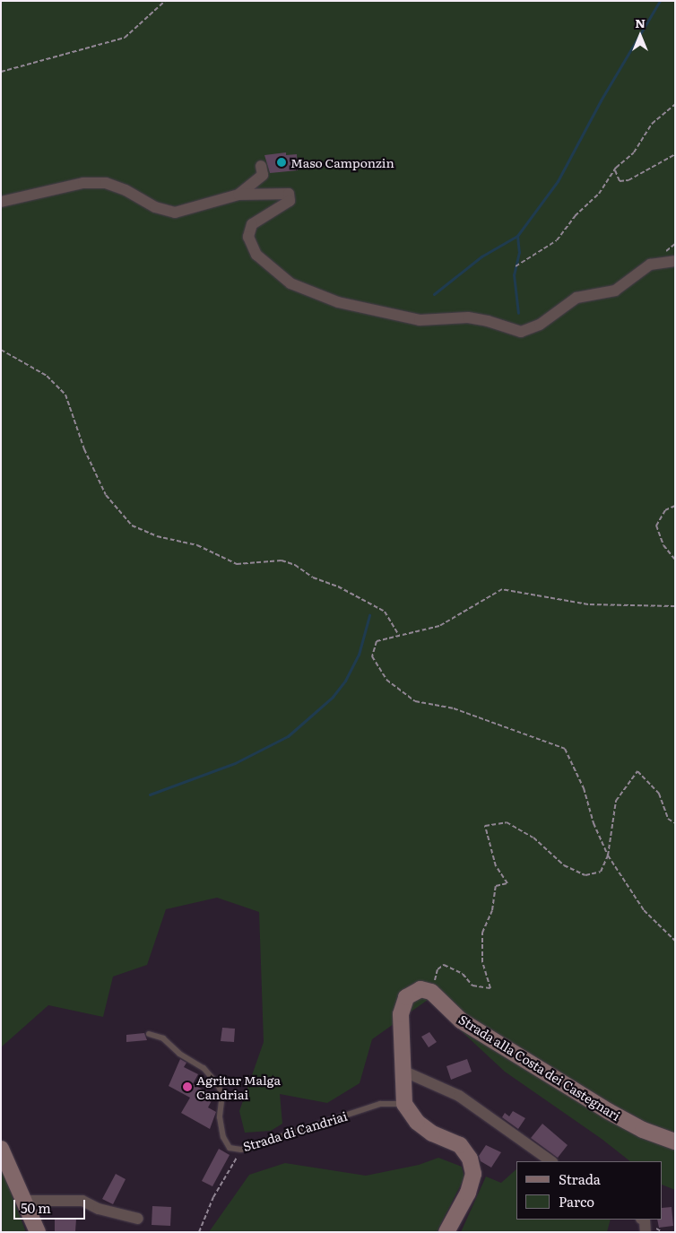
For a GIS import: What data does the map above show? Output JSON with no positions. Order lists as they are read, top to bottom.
{
  "streets": {
    "street": ["Strada alla Costa dei Castegnari"],
    "lane": ["Strada di Candriai"]
  },
  "places": ["Maso Camponzin", "Agritur Malga Candriai"],
  "legend": ["Strada", "Parco"],
  "scale_bar": "50 m",
  "north": "top"
}
